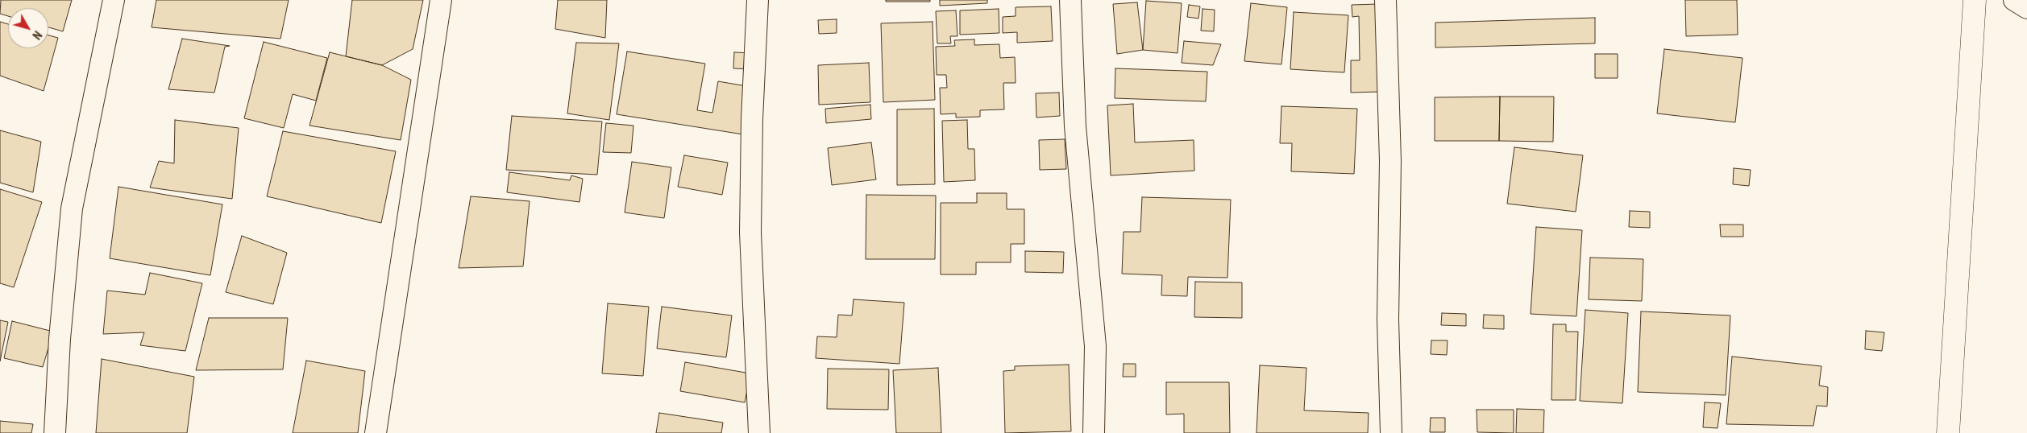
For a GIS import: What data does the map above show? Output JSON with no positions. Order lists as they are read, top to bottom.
{
  "north": "bottom right"
}
